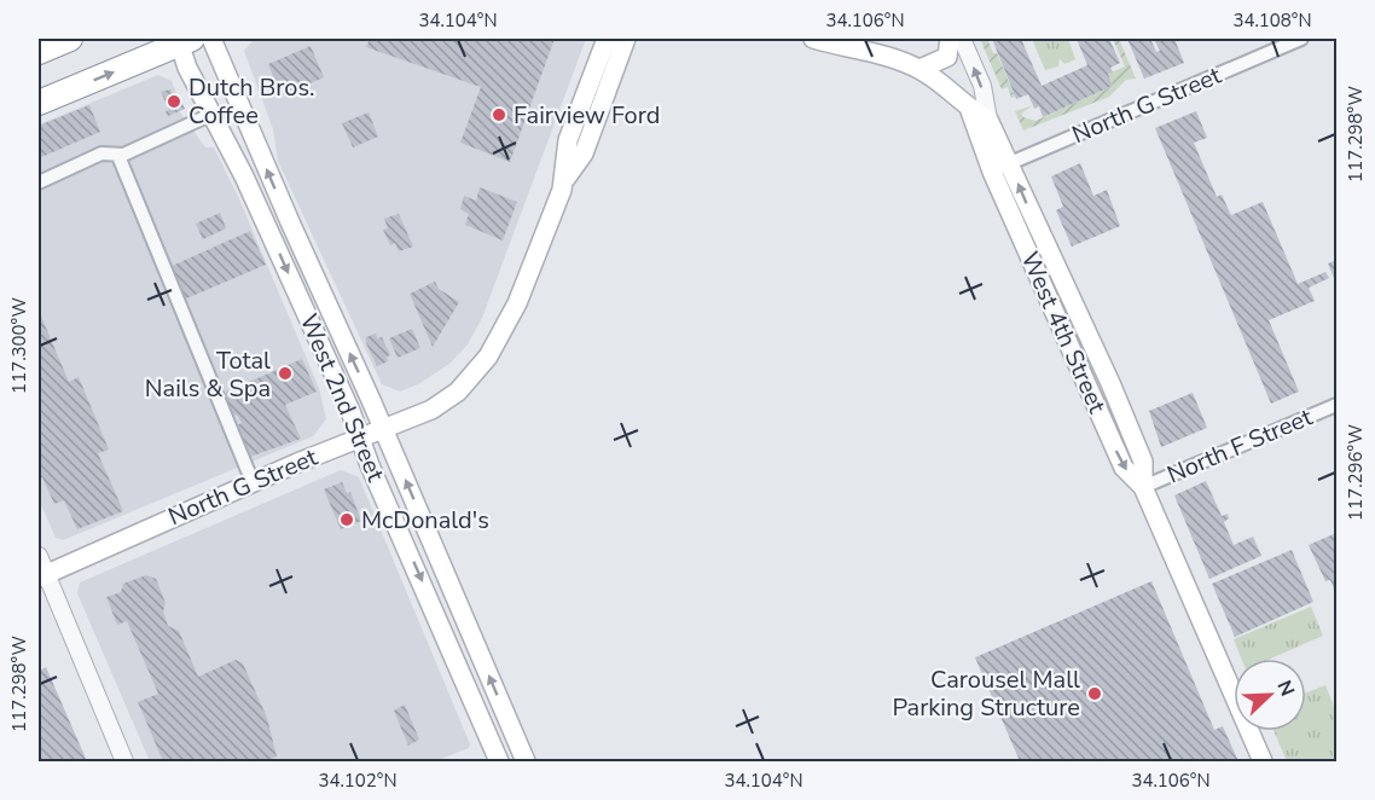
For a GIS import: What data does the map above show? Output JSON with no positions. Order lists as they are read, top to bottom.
{
  "streets": {
    "main road": ["North G Street", "West 4th Street", "West 2nd Street"],
    "street": ["North F Street"]
  },
  "crossings": [
    ["North G Street", "West 4th Street"],
    ["North G Street", "West 2nd Street"],
    ["West 4th Street", "North F Street"]
  ],
  "places": [
    "Dutch Bros. Coffee",
    "Fairview Ford",
    "Total Nails & Spa",
    "McDonald's",
    "Carousel Mall Parking Structure"
  ],
  "north": "top right",
  "coordinates": [
    "34.104°N",
    "34.106°N",
    "34.108°N",
    "117.298°W",
    "117.300°W",
    "117.296°W",
    "34.102°N"
  ]
}
